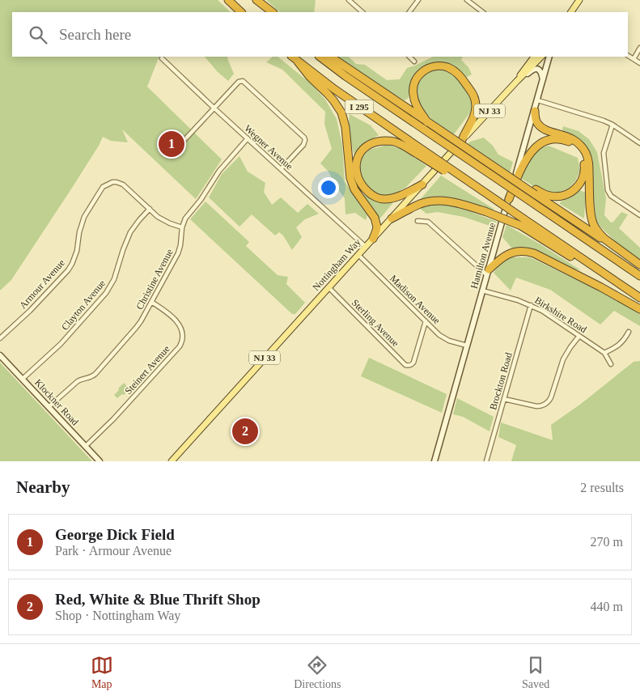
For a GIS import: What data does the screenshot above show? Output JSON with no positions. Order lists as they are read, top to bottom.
{
  "streets": {
    "highway": ["I 295"],
    "main road": [
      "NJ 33",
      "Hamilton Avenue",
      "Nottingham Way",
      "Klockner Road"
    ],
    "street": [
      "Wegner Avenue",
      "Christine Avenue",
      "Armour Avenue",
      "Madison Avenue",
      "Clayton Avenue",
      "Birkshire Road",
      "Sterling Avenue",
      "Steinert Avenue",
      "Brockton Road"
    ]
  },
  "crossings": [
    ["Wegner Avenue", "Nottingham Way"],
    ["Wegner Avenue", "Christine Avenue"],
    ["Hamilton Avenue", "Madison Avenue"],
    ["Hamilton Avenue", "Birkshire Road"],
    ["Nottingham Way", "Madison Avenue"],
    ["Nottingham Way", "Sterling Avenue"],
    ["Christine Avenue", "Armour Avenue"],
    ["Christine Avenue", "Steinert Avenue"],
    ["Christine Avenue", "Klockner Road"],
    ["Armour Avenue", "Clayton Avenue"],
    ["Madison Avenue", "Sterling Avenue"],
    ["Clayton Avenue", "Klockner Road"],
    ["Birkshire Road", "Brockton Road"],
    ["Steinert Avenue", "Klockner Road"]
  ],
  "page": {
    "search": "Search here",
    "pins": ["1", "2"],
    "heading": ["Nearby", "2 results"],
    "list": [
      {
        "mark": "1",
        "name": "George Dick Field",
        "note": "Park · Armour Avenue",
        "value": "270 m"
      },
      {
        "mark": "2",
        "name": "Red, White & Blue Thrift Shop",
        "note": "Shop · Nottingham Way",
        "value": "440 m"
      }
    ],
    "nav": ["Map", "Directions", "Saved"]
  }
}
